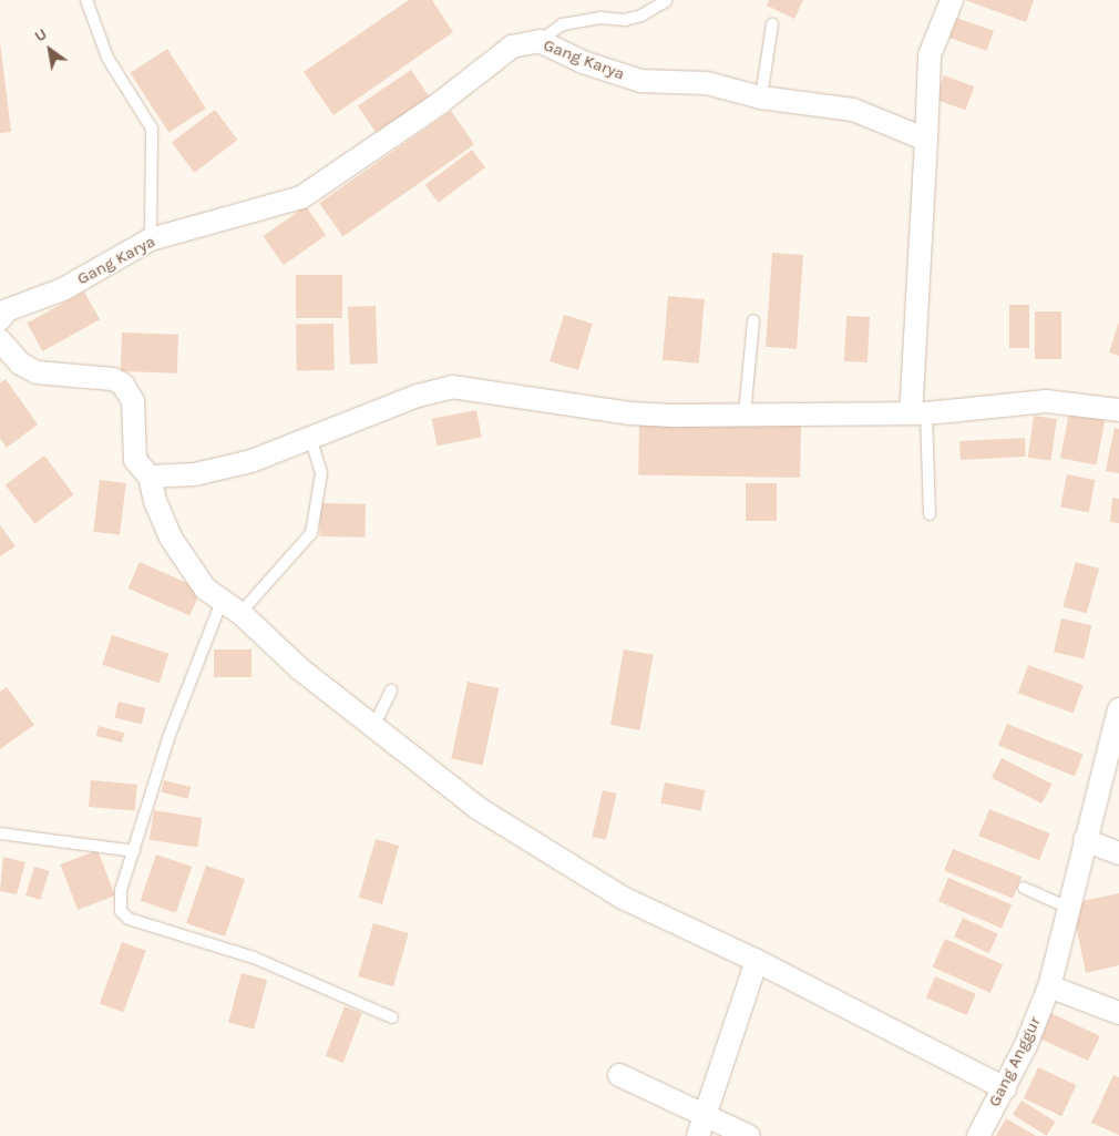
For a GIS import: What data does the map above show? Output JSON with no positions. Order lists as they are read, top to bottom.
{
  "streets": {
    "street": ["Gang Karya", "Gang Anggur"]
  },
  "north": "top left"
}
